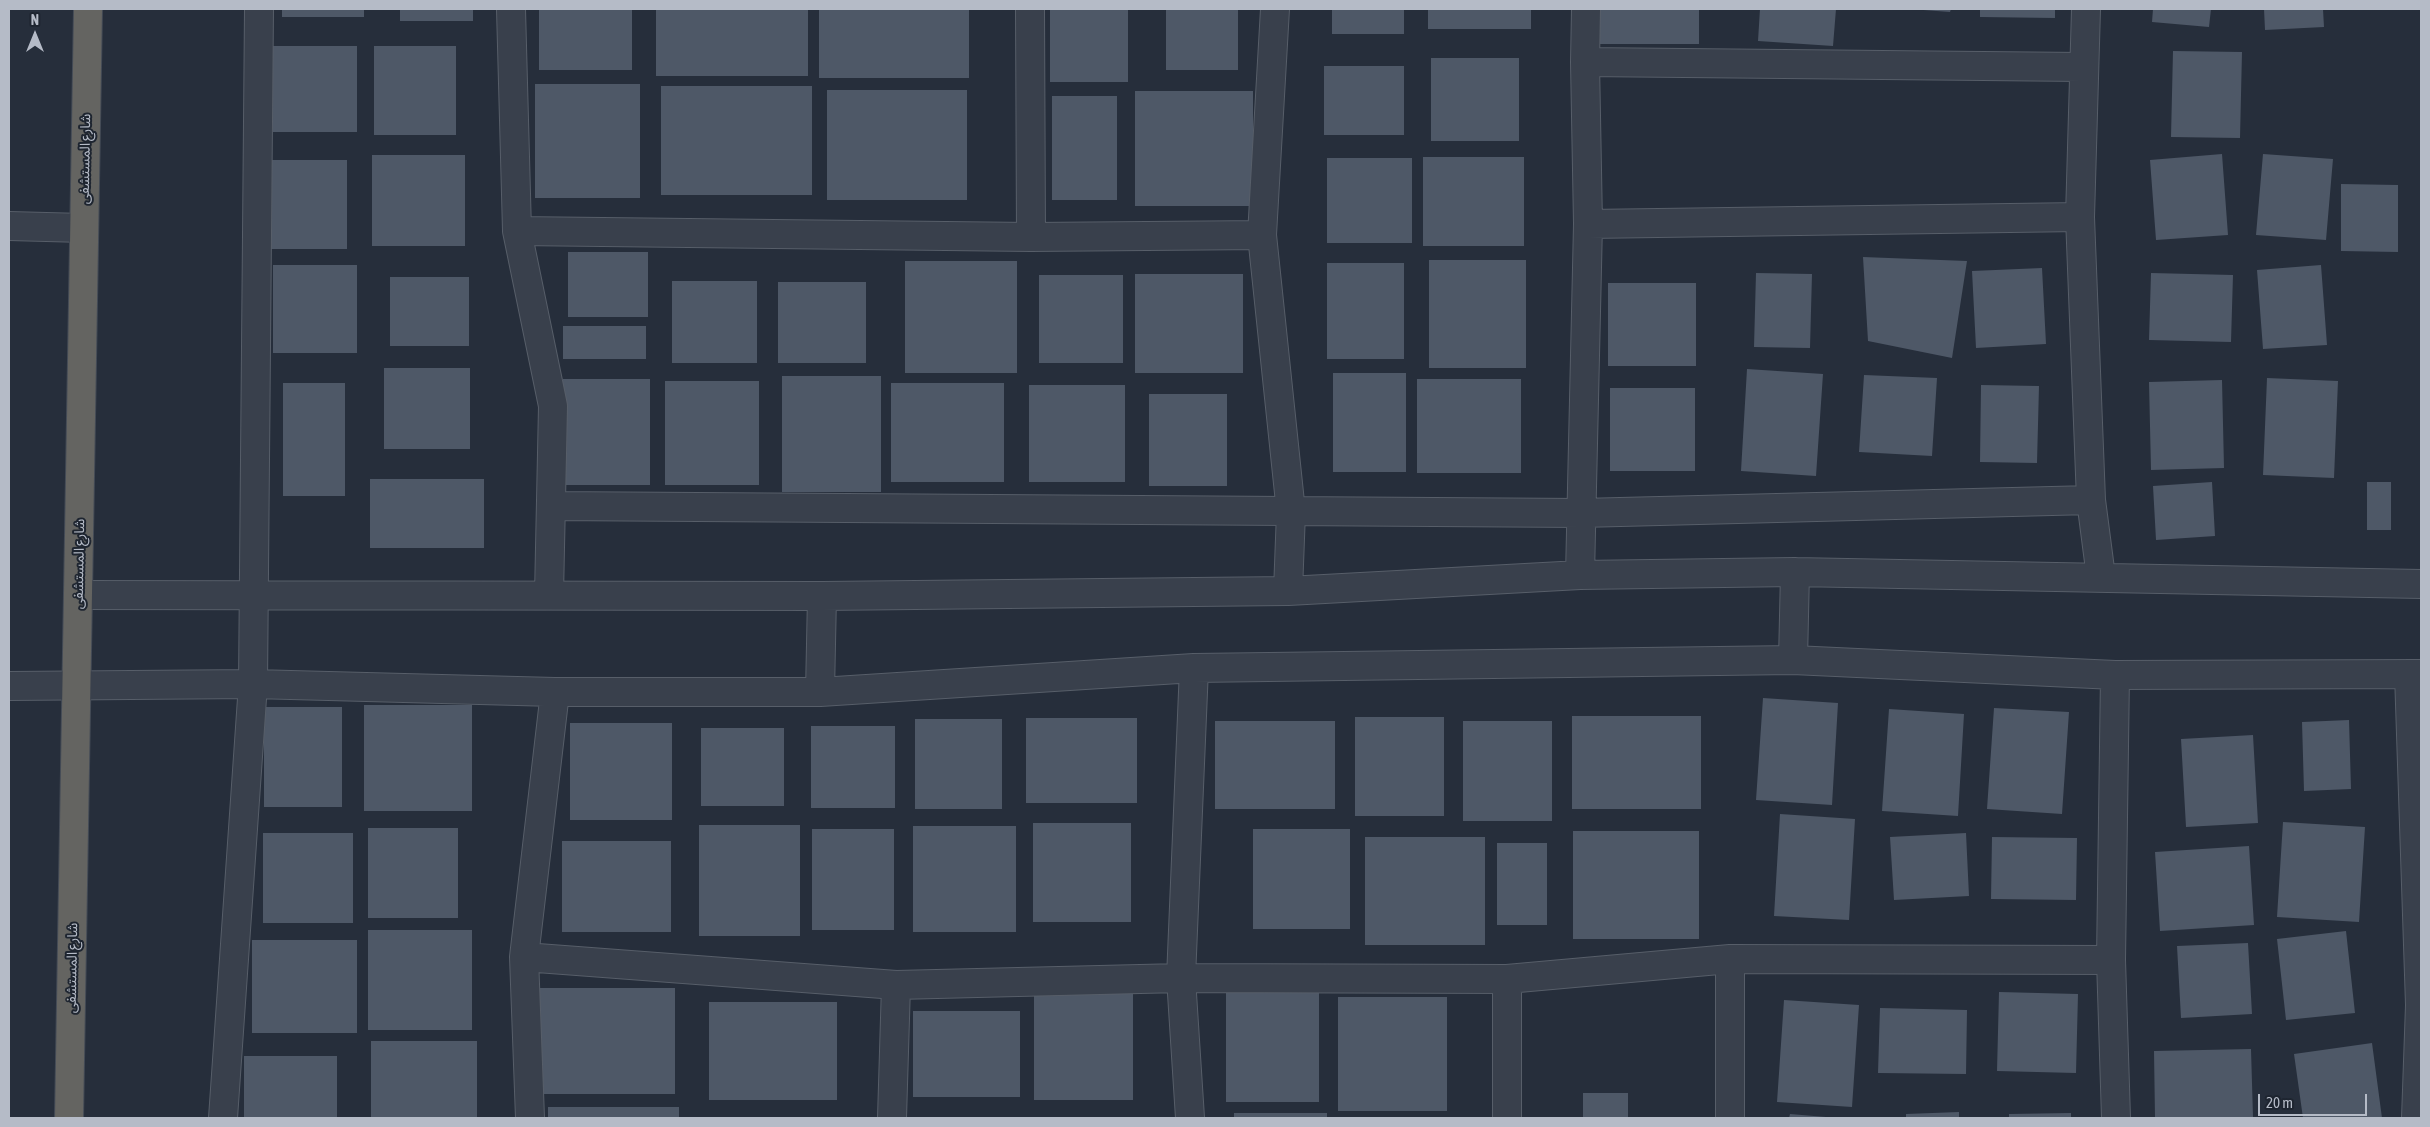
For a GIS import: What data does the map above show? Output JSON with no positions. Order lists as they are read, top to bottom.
{
  "streets": {
    "highway": ["شارع المستشفى"]
  },
  "scale_bar": "20 m",
  "north": "top"
}
